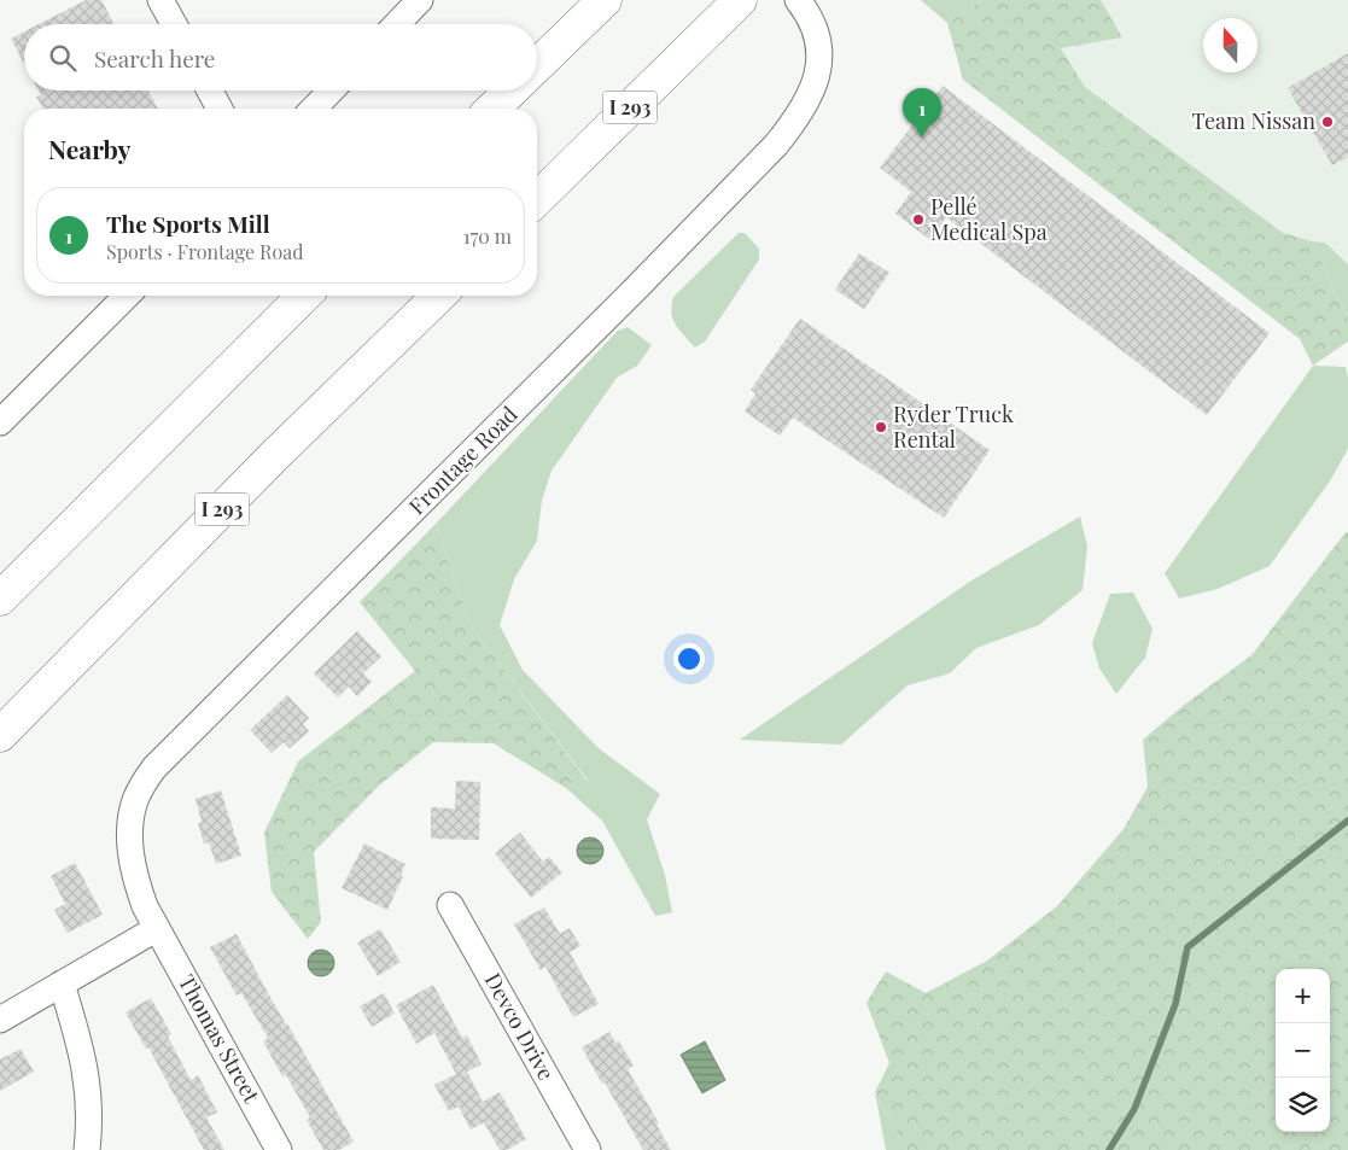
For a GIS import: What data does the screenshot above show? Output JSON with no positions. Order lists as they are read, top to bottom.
{
  "streets": {
    "highway": ["I 293"],
    "street": ["Frontage Road", "Devco Drive", "Thomas Street"]
  },
  "crossings": [
    ["Frontage Road", "Thomas Street"]
  ],
  "places": ["Team Nissan", "Pellé Medical Spa", "Ryder Truck Rental"],
  "north": "top",
  "page": {
    "search": "Search here",
    "pins": "1",
    "heading": "Nearby",
    "list": [
      {
        "mark": "1",
        "name": "The Sports Mill",
        "note": "Sports · Frontage Road",
        "value": "170 m"
      }
    ],
    "map_buttons": ["+", "−"]
  }
}
